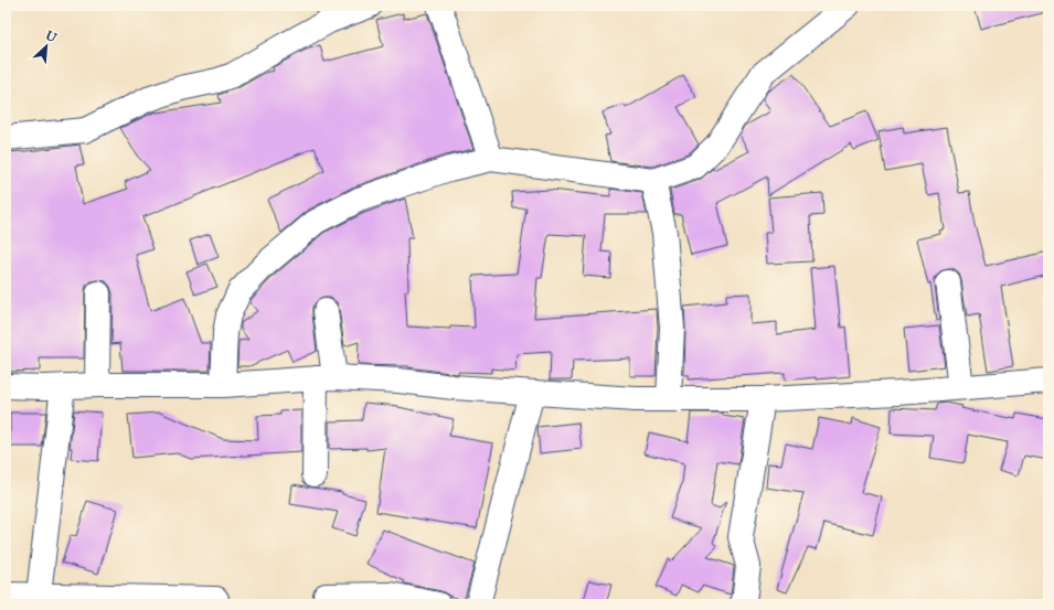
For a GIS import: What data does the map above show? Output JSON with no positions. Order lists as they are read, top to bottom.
{
  "north": "top right"
}
